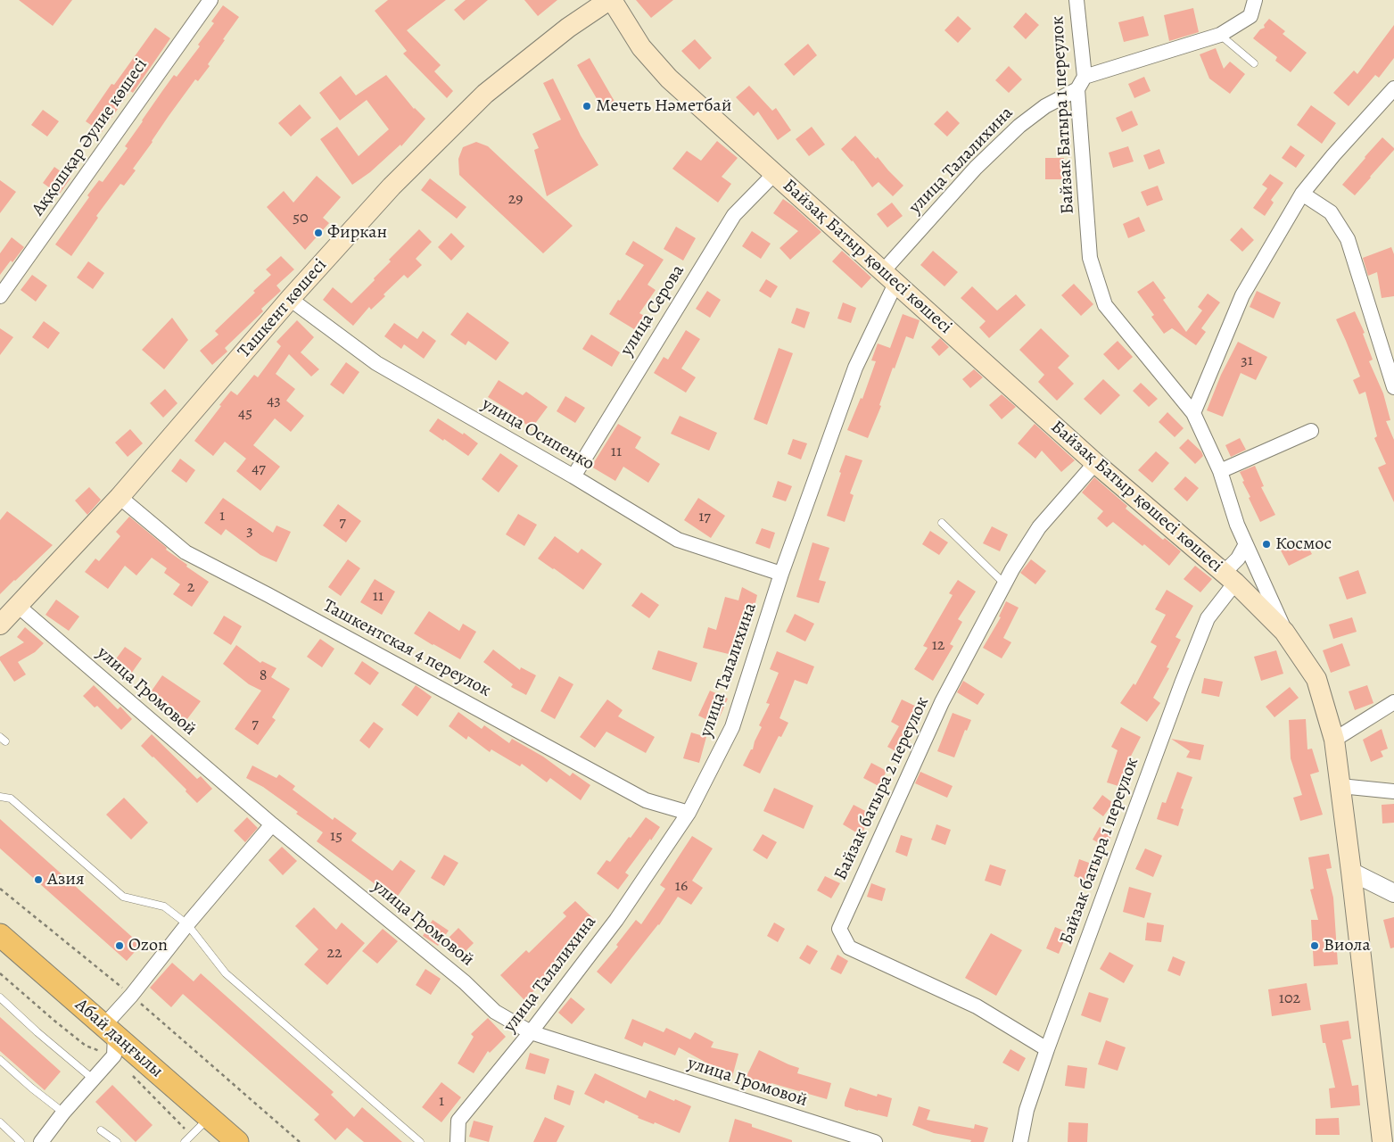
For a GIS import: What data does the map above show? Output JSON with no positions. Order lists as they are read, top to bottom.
{
  "streets": {
    "main road": ["Байзақ Батыр қөшесі көшесі", "Ташкент көшесі", "Абай даңғылы"],
    "street": [
      "Байзак Батыра 1 переулок",
      "Аққошқар Әулие көшесі",
      "улица Талалихина",
      "улица Серова",
      "улица Осипенко",
      "Ташкентская 4 переулок",
      "улица Громовой",
      "Байзак батыра 2 переулок",
      "Байзак батыра 1 переулок"
    ]
  },
  "crossings": [
    ["Байзак Батыра 1 переулок", "улица Талалихина"],
    ["Байзак Батыра 1 переулок", "Байзақ Батыр қөшесі көшесі"],
    ["Байзак Батыра 1 переулок", "Байзак батыра 1 переулок"],
    ["улица Талалихина", "Байзақ Батыр қөшесі көшесі"],
    ["улица Талалихина", "улица Осипенко"],
    ["улица Талалихина", "Ташкентская 4 переулок"],
    ["улица Талалихина", "улица Громовой"],
    ["Байзақ Батыр қөшесі көшесі", "Ташкент көшесі"],
    ["Байзақ Батыр қөшесі көшесі", "улица Серова"],
    ["Байзақ Батыр қөшесі көшесі", "Байзак батыра 2 переулок"],
    ["Байзақ Батыр қөшесі көшесі", "Байзак батыра 1 переулок"],
    ["Ташкент көшесі", "улица Осипенко"],
    ["Ташкент көшесі", "Ташкентская 4 переулок"],
    ["Ташкент көшесі", "улица Громовой"],
    ["улица Серова", "улица Осипенко"],
    ["Байзак батыра 2 переулок", "Байзак батыра 1 переулок"]
  ],
  "places": [
    "Мечеть Нәметбай",
    "Фиркан",
    "Космос",
    "Азия",
    "Ozon",
    "Виола"
  ],
  "house_numbers": [
    "29",
    "50",
    "31",
    "43",
    "45",
    "11",
    "47",
    "1",
    "17",
    "7",
    "3",
    "2",
    "11",
    "12",
    "8",
    "7",
    "15",
    "16",
    "22",
    "102",
    "1"
  ]
}
